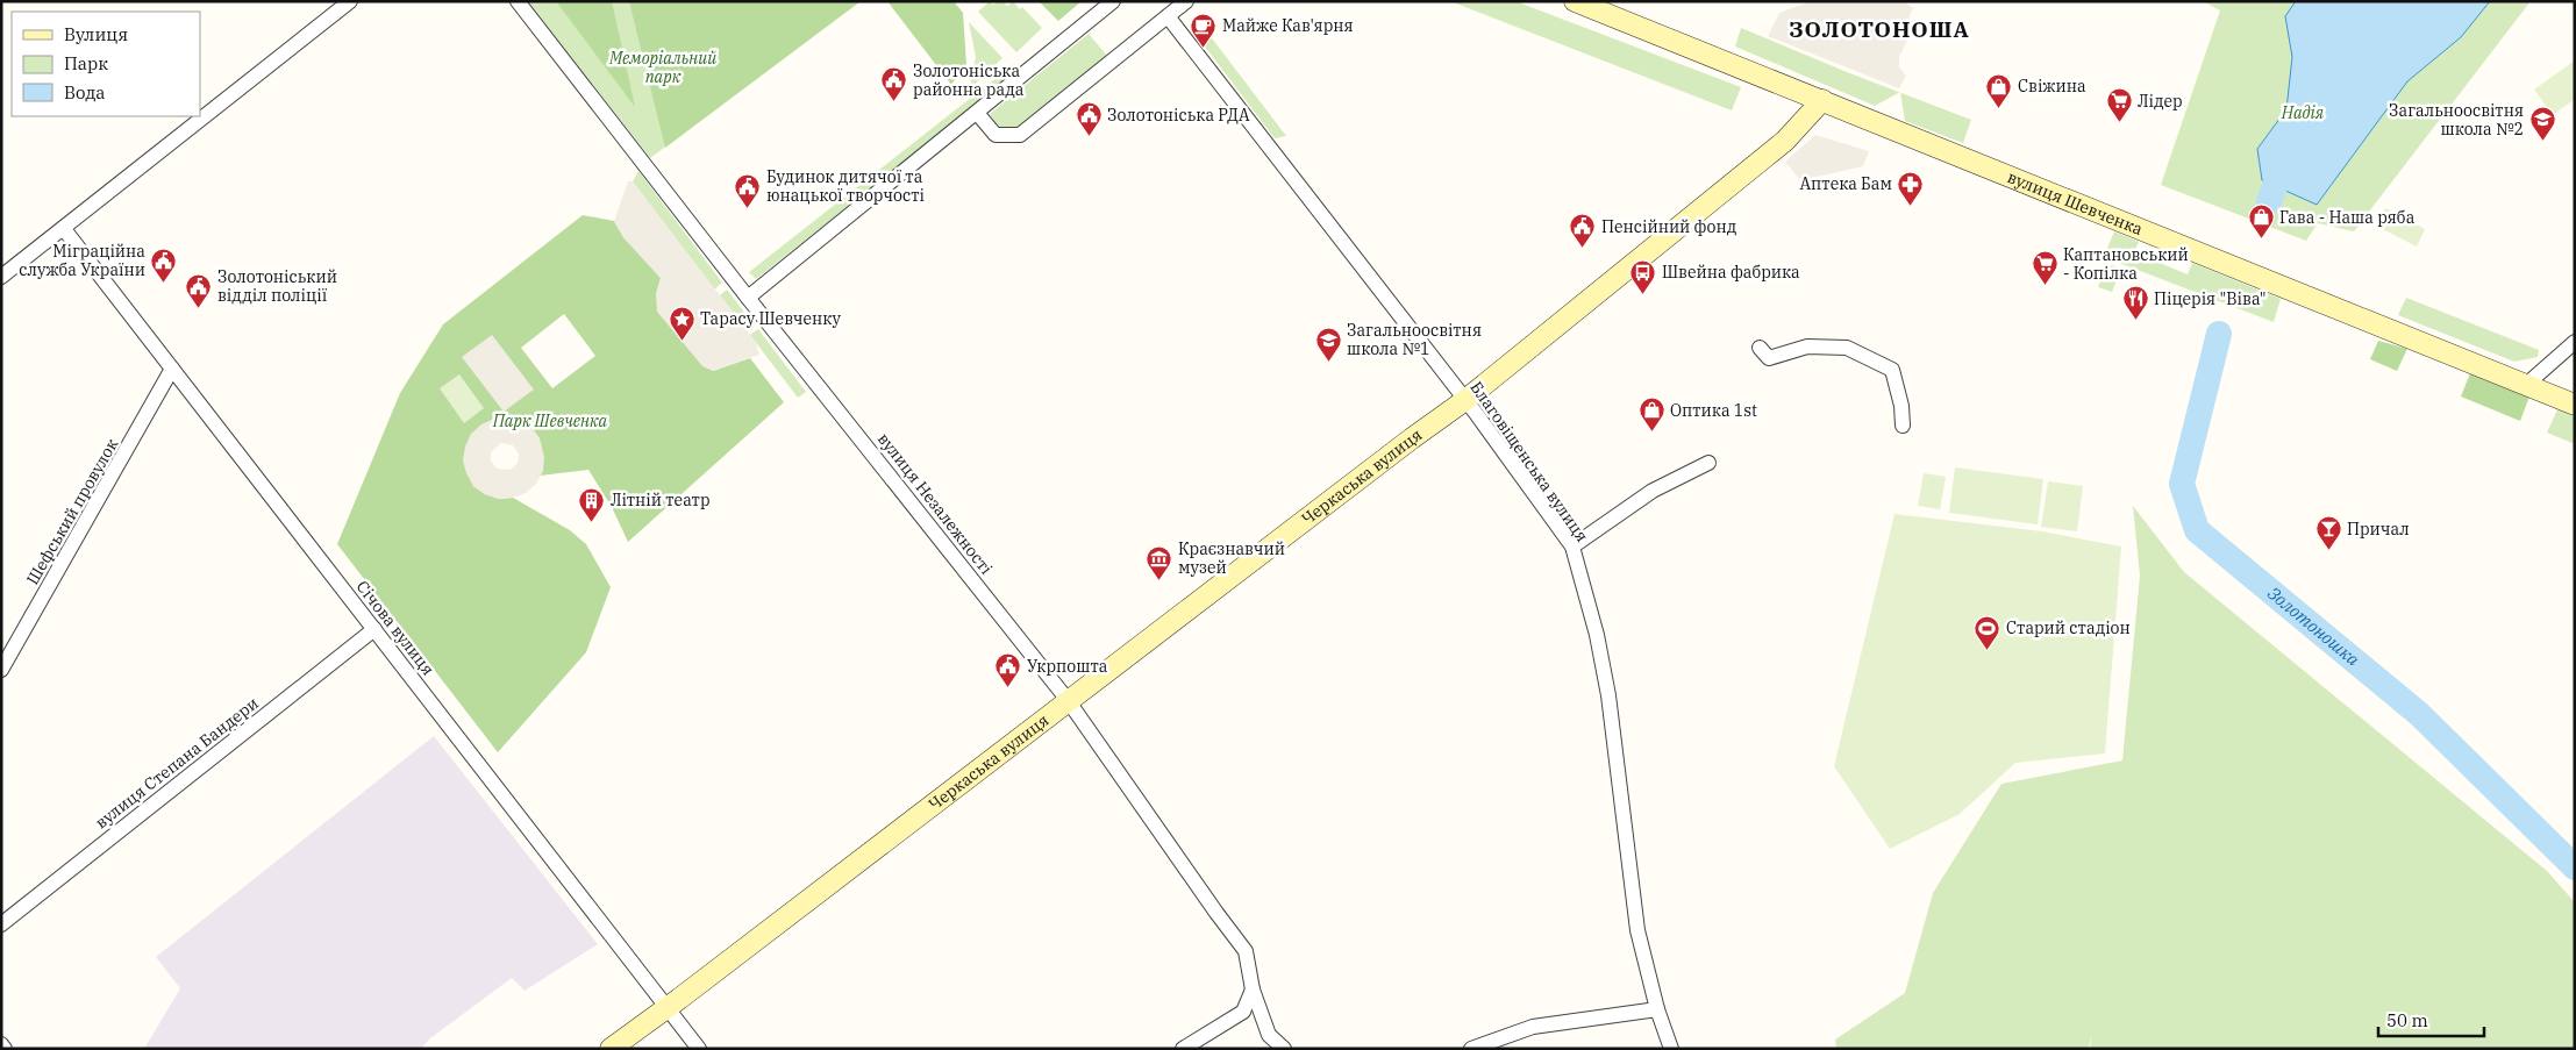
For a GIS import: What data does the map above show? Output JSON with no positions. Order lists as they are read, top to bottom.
{
  "streets": {
    "street": [
      "вулиця Шевченка",
      "Благовіщенська вулиця",
      "Черкаська вулиця",
      "вулиця Незалежності",
      "Шефський провулок",
      "Січова вулиця",
      "вулиця Степана Бандери"
    ]
  },
  "crossings": [
    ["вулиця Шевченка", "Черкаська вулиця"],
    ["Благовіщенська вулиця", "Черкаська вулиця"],
    ["Черкаська вулиця", "вулиця Незалежності"],
    ["Черкаська вулиця", "Січова вулиця"],
    ["Шефський провулок", "Січова вулиця"],
    ["Січова вулиця", "вулиця Степана Бандери"]
  ],
  "districts": ["ЗОЛОТОНОША"],
  "water": ["Золотоношка"],
  "parks": ["Меморіальний парк", "Надія", "Парк Шевченка"],
  "places": {
    "cafe": ["Майже Кав'ярня"],
    "public building": [
      "Золотоніська районна рада",
      "Золотоніська РДА",
      "Будинок дитячої та юнацької творчості",
      "Пенсійний фонд",
      "Міграційна служба України",
      "Золотоніський відділ поліції",
      "Укрпошта"
    ],
    "shop": ["Свіжина", "Гава - Наша ряба", "Оптика 1st"],
    "supermarket": ["Лідер", "Каптановський - Копілка"],
    "school or university": ["Загальноосвітня школа №2", "Загальноосвітня школа №1"],
    "pharmacy": ["Аптека Бам"],
    "bus stop": ["Швейна фабрика"],
    "restaurant": ["Піцерія \"Віва\""],
    "place": ["Тарасу Шевченку"],
    "building": ["Літній театр"],
    "bar": ["Причал"],
    "museum": ["Краєзнавчий музей"],
    "sports": ["Старий стадіон"]
  },
  "legend": ["Вулиця", "Парк", "Вода"],
  "scale_bar": "50 m"
}
